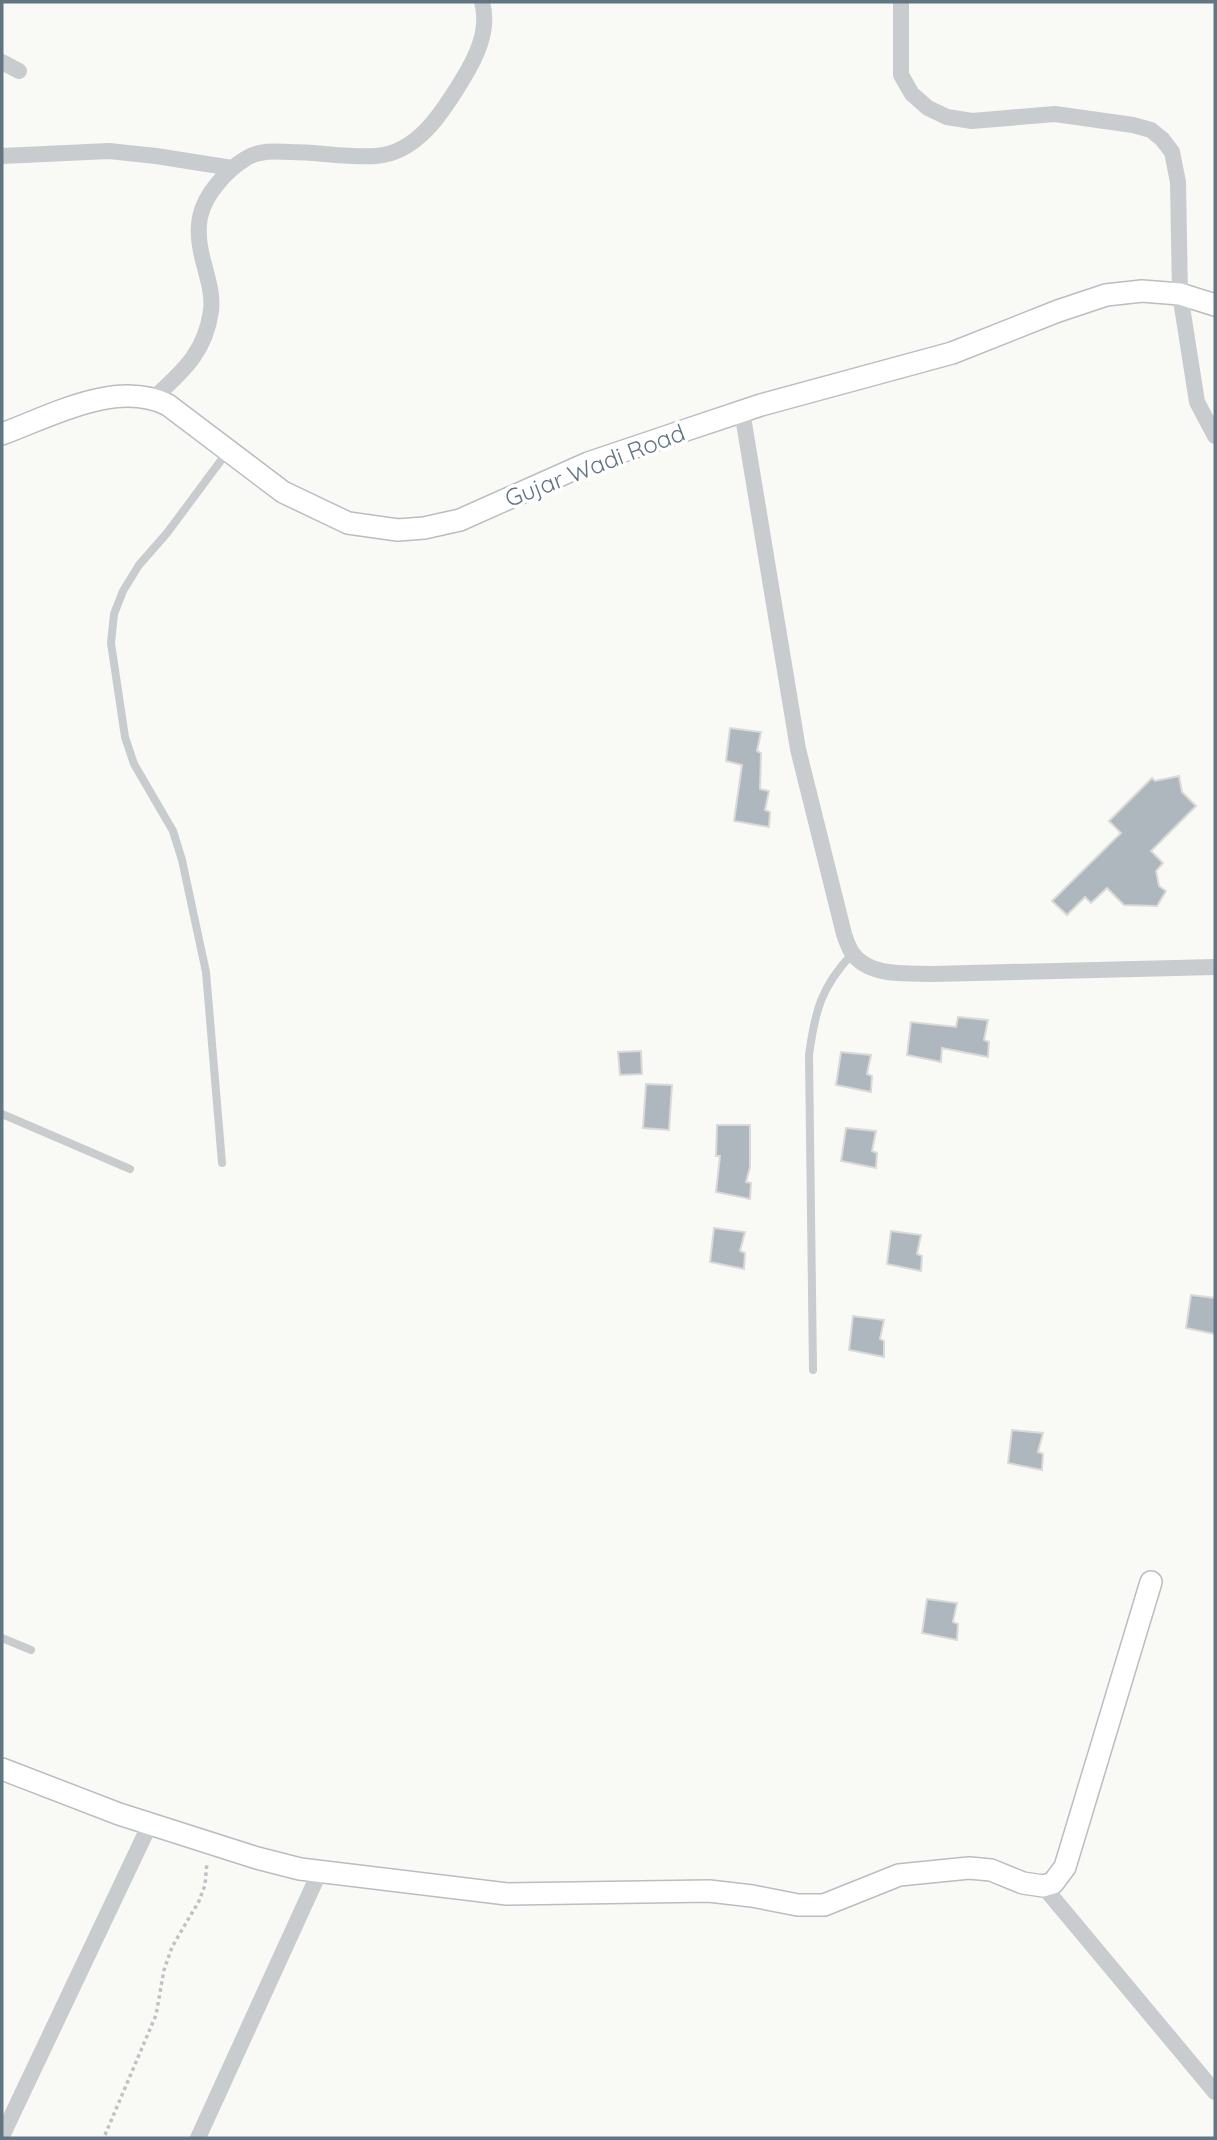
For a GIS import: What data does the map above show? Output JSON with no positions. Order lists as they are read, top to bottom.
{
  "streets": {
    "street": ["Gujar Wadi Road"]
  }
}
